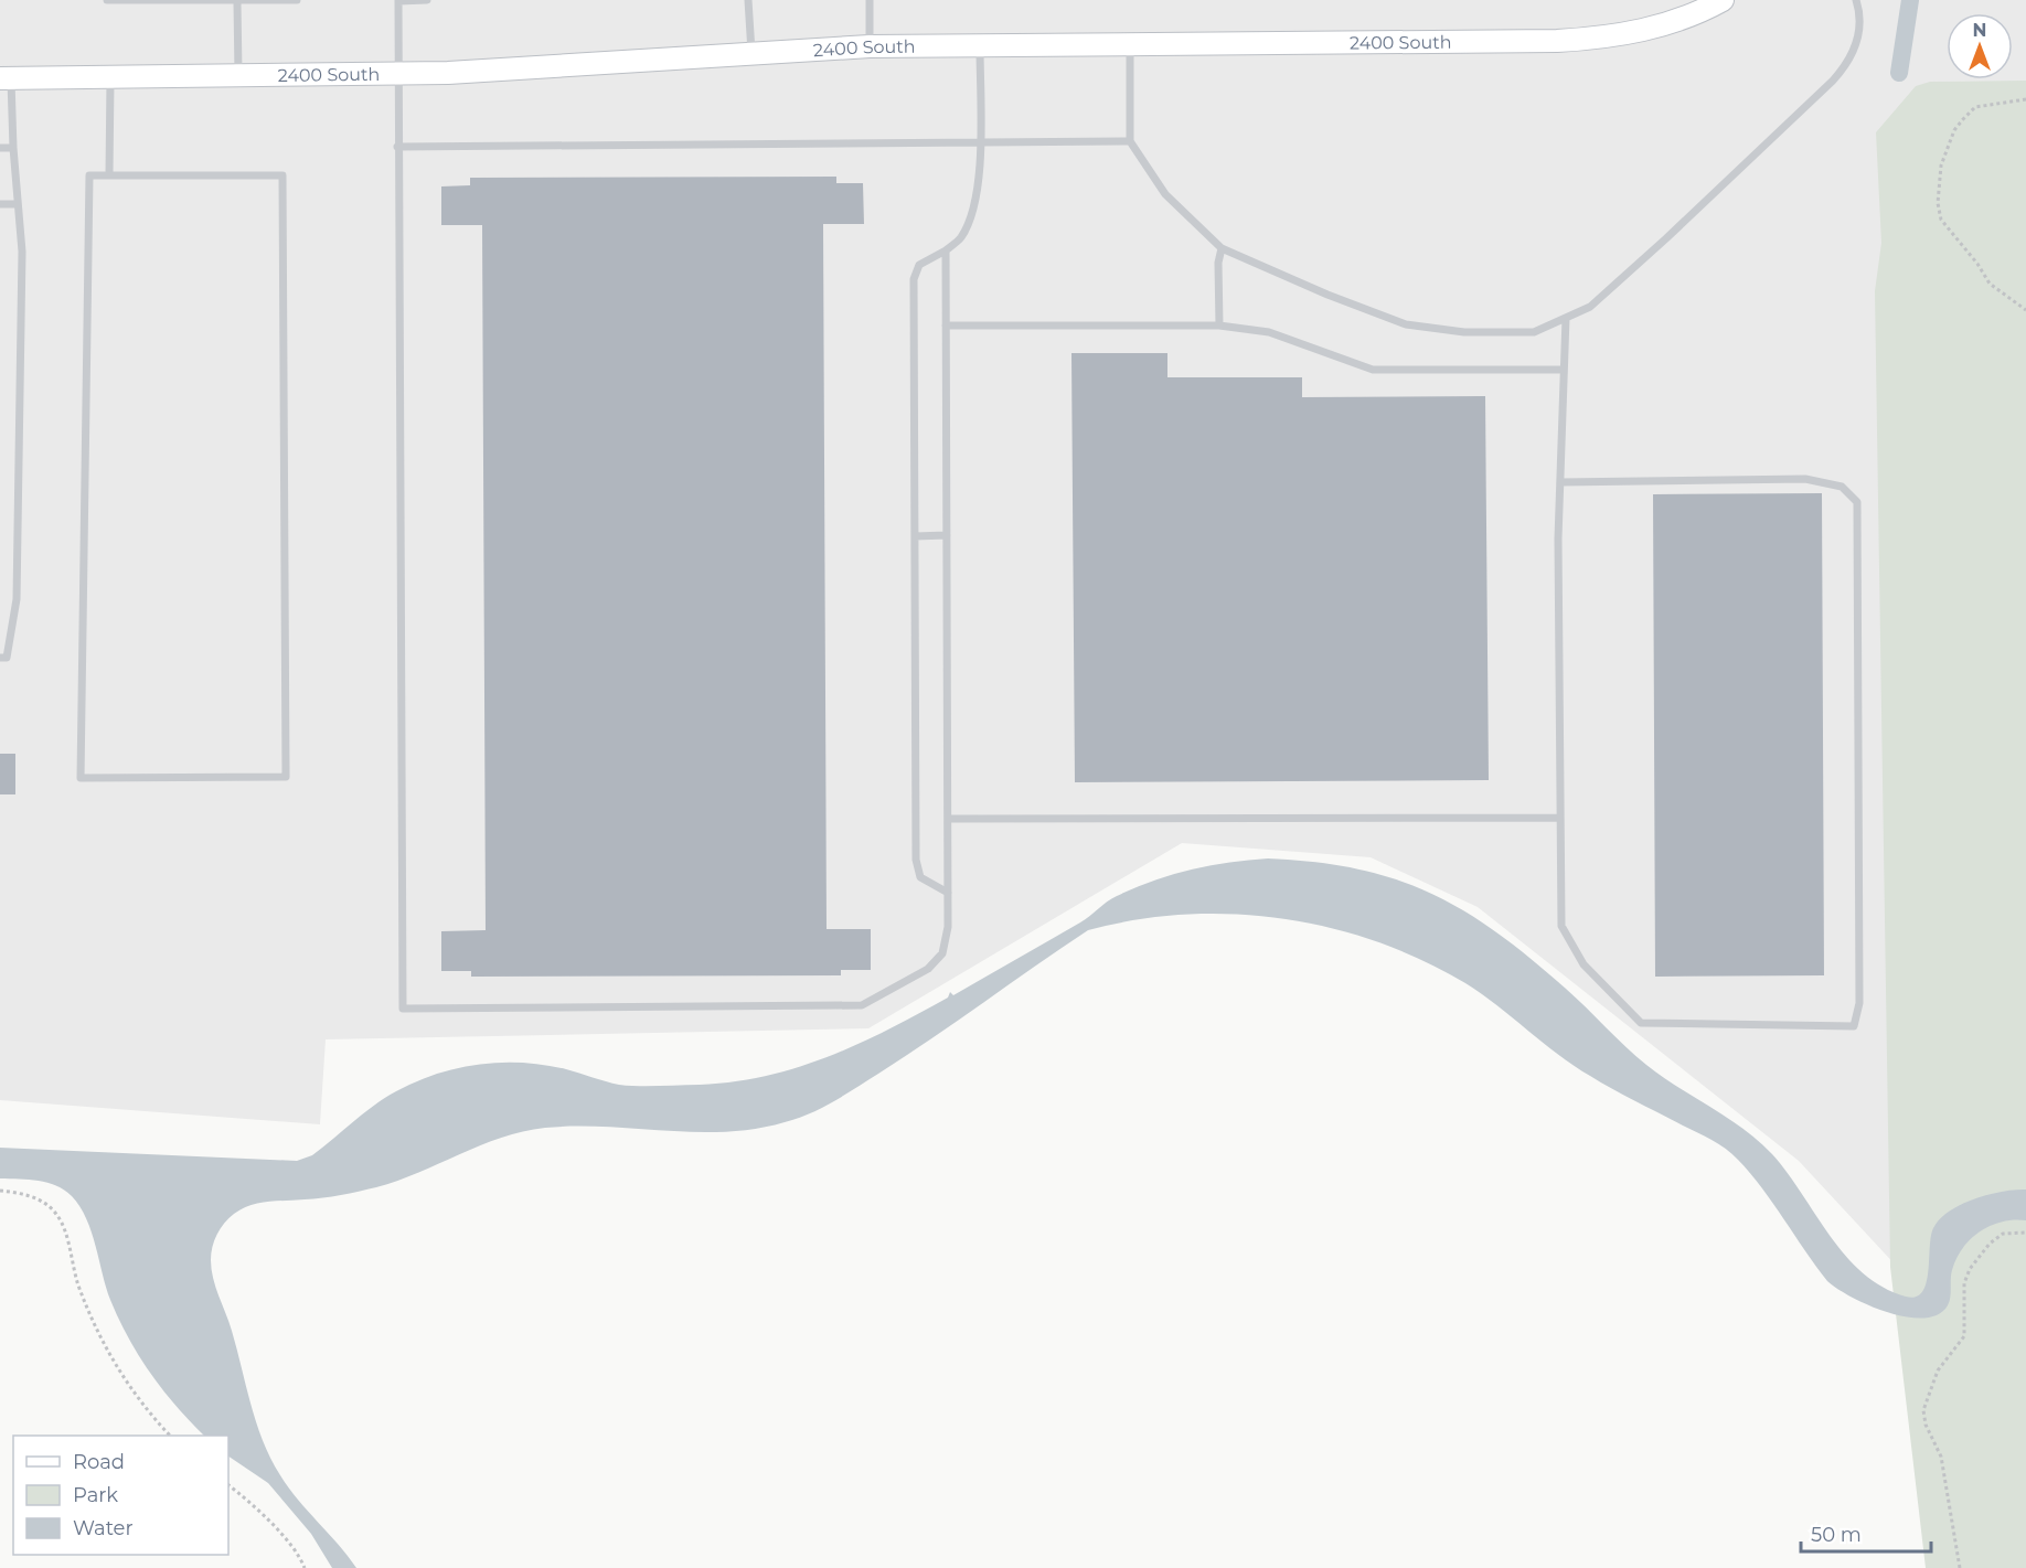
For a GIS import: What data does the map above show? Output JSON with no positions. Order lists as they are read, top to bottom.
{
  "streets": {
    "street": ["2400 South"]
  },
  "legend": ["Road", "Park", "Water"],
  "scale_bar": "50 m",
  "north": "top"
}
